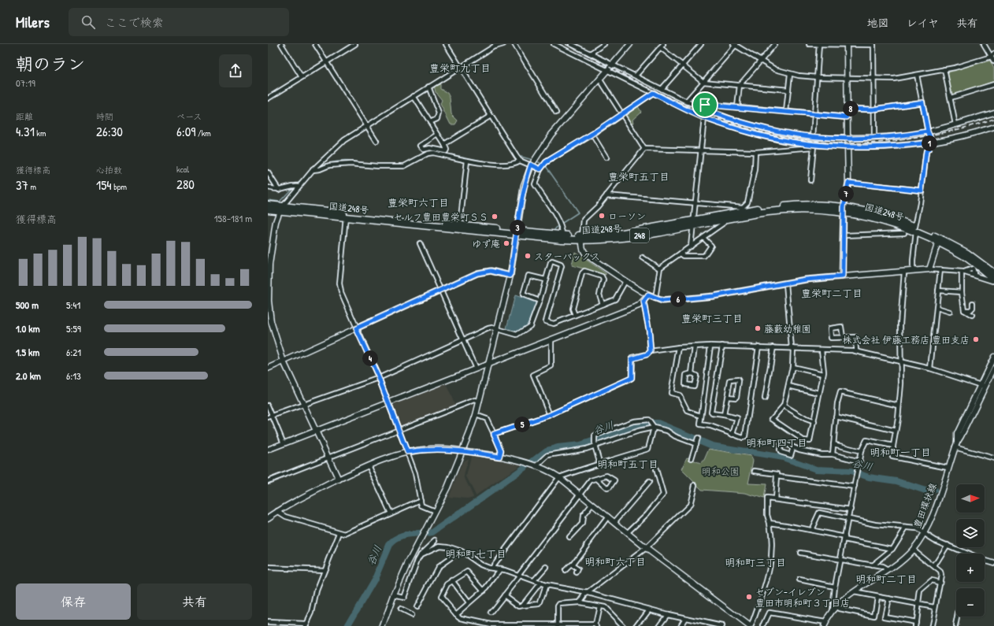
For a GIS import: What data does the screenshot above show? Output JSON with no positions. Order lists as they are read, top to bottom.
{
  "streets": {
    "highway": ["国道248号", "248"],
    "street": ["豊田環状線"]
  },
  "districts": [
    "豊栄町九丁目",
    "豊栄町五丁目",
    "豊栄町六丁目",
    "豊栄町二丁目",
    "豊栄町三丁目",
    "明和町四丁目",
    "明和町一丁目",
    "明和町五丁目",
    "明和町七丁目",
    "明和町六丁目",
    "明和町三丁目",
    "明和町二丁目"
  ],
  "water": ["谷川"],
  "parks": ["明和公園"],
  "places": [
    "ローソン",
    "セルフ豊田豊栄町ＳＳ",
    "ゆず庵",
    "スターバックス",
    "藤藪幼稚園",
    "株式会社 伊藤工務店 豊田支店",
    "セブン-イレブン 豊田市明和町３丁目店"
  ],
  "north": "right",
  "page": {
    "header": "Milers",
    "search": "ここで検索",
    "nav": ["地図", "レイヤ", "共有"],
    "heading": ["朝のラン", "07:19"],
    "stats": [
      ["距離", "4.31 km"],
      ["時間", "26:30"],
      ["ペース", "6:09 /km"],
      ["獲得標高", "37 m"],
      ["心拍数", "154 bpm"],
      ["kcal", "280"]
    ],
    "pins": [
      "8",
      "1",
      "7",
      "3",
      "6",
      "4",
      "5"
    ],
    "chart": ["獲得標高", "158–181 m"],
    "list": [
      {
        "name": "500 m",
        "note": "5:41"
      },
      {
        "name": "1.0 km",
        "note": "5:59"
      },
      {
        "name": "1.5 km",
        "note": "6:21"
      },
      {
        "name": "2.0 km",
        "note": "6:13"
      }
    ],
    "map_buttons": ["+", "−"],
    "buttons": ["保存", "共有"]
  }
}
